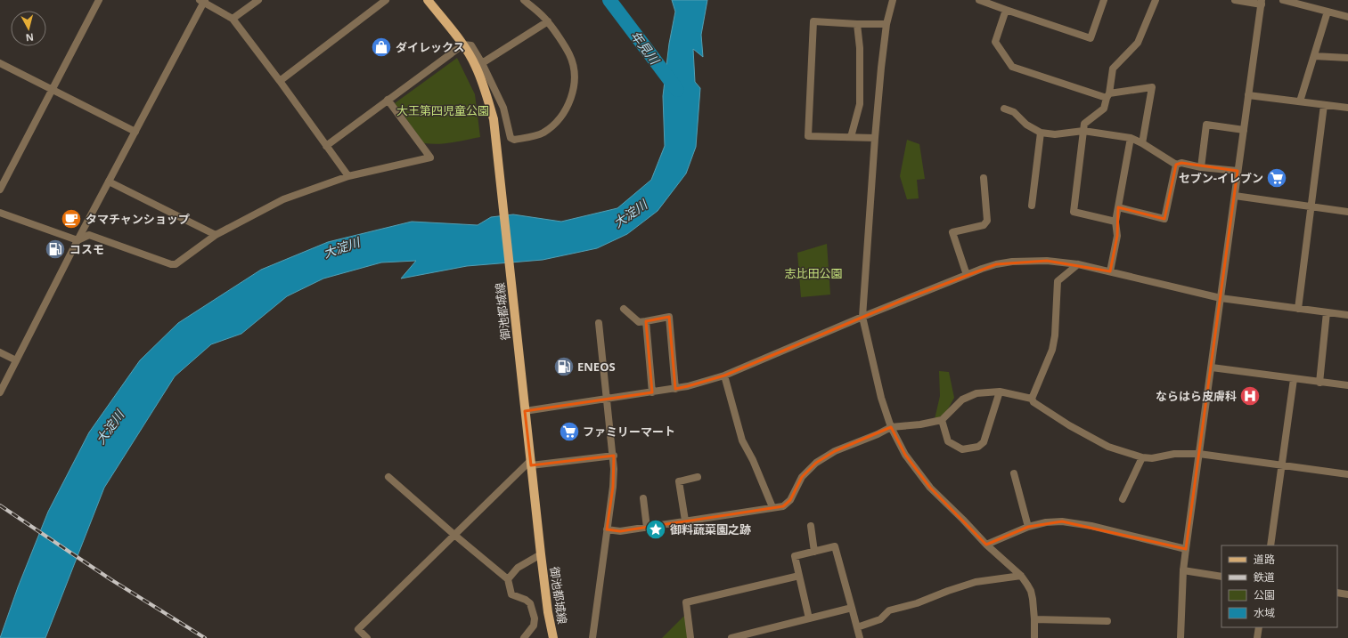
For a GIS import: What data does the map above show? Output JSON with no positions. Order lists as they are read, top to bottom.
{
  "streets": {
    "main road": ["御池都城線"]
  },
  "water": ["年見川", "大淀川"],
  "parks": ["大王第四児童公園", "志比田公園"],
  "places": {
    "shop": ["ダイレックス"],
    "supermarket": ["セブン-イレブン", "ファミリーマート"],
    "cafe": ["タマチャンショップ"],
    "fuel station": ["コスモ", "ENEOS"],
    "hospital": ["ならはら皮膚科"],
    "place": ["御料蔬菜園之跡"]
  },
  "legend": [
    "道路",
    "鉄道",
    "公園",
    "水域"
  ],
  "north": "bottom"
}
